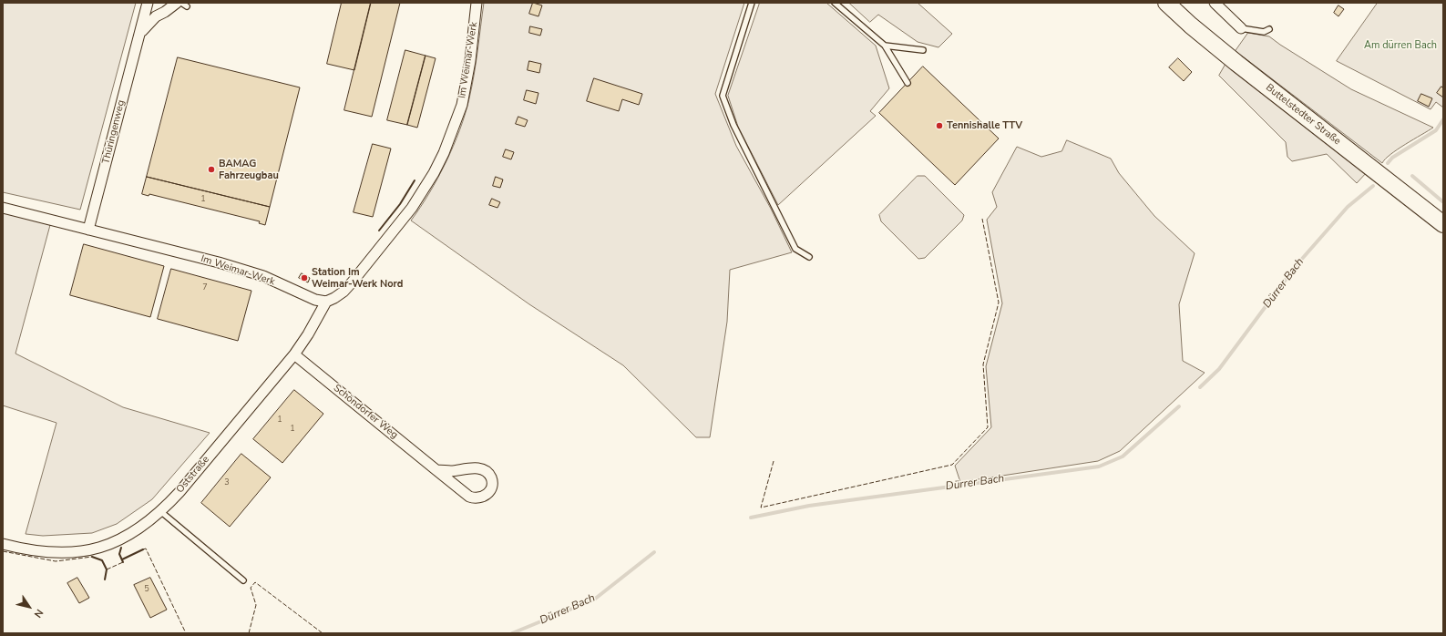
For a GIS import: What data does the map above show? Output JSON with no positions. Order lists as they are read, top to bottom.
{
  "streets": {
    "main road": ["Buttelstedter Straße"],
    "street": [
      "Im Weimar-Werk",
      "Thüringenweg",
      "Schöndorfer Weg",
      "Oststraße"
    ]
  },
  "crossings": [
    ["Im Weimar-Werk", "Thüringenweg"],
    ["Im Weimar-Werk", "Oststraße"],
    ["Schöndorfer Weg", "Oststraße"]
  ],
  "water": ["Dürrer Bach"],
  "parks": ["Am dürren Bach"],
  "places": ["Tennishalle TTV", "BAMAG Fahrzeugbau", "Station Im Weimar-Werk Nord"],
  "house_numbers": [
    "1",
    "7",
    "1",
    "1",
    "3",
    "5"
  ],
  "north": "bottom right"
}
